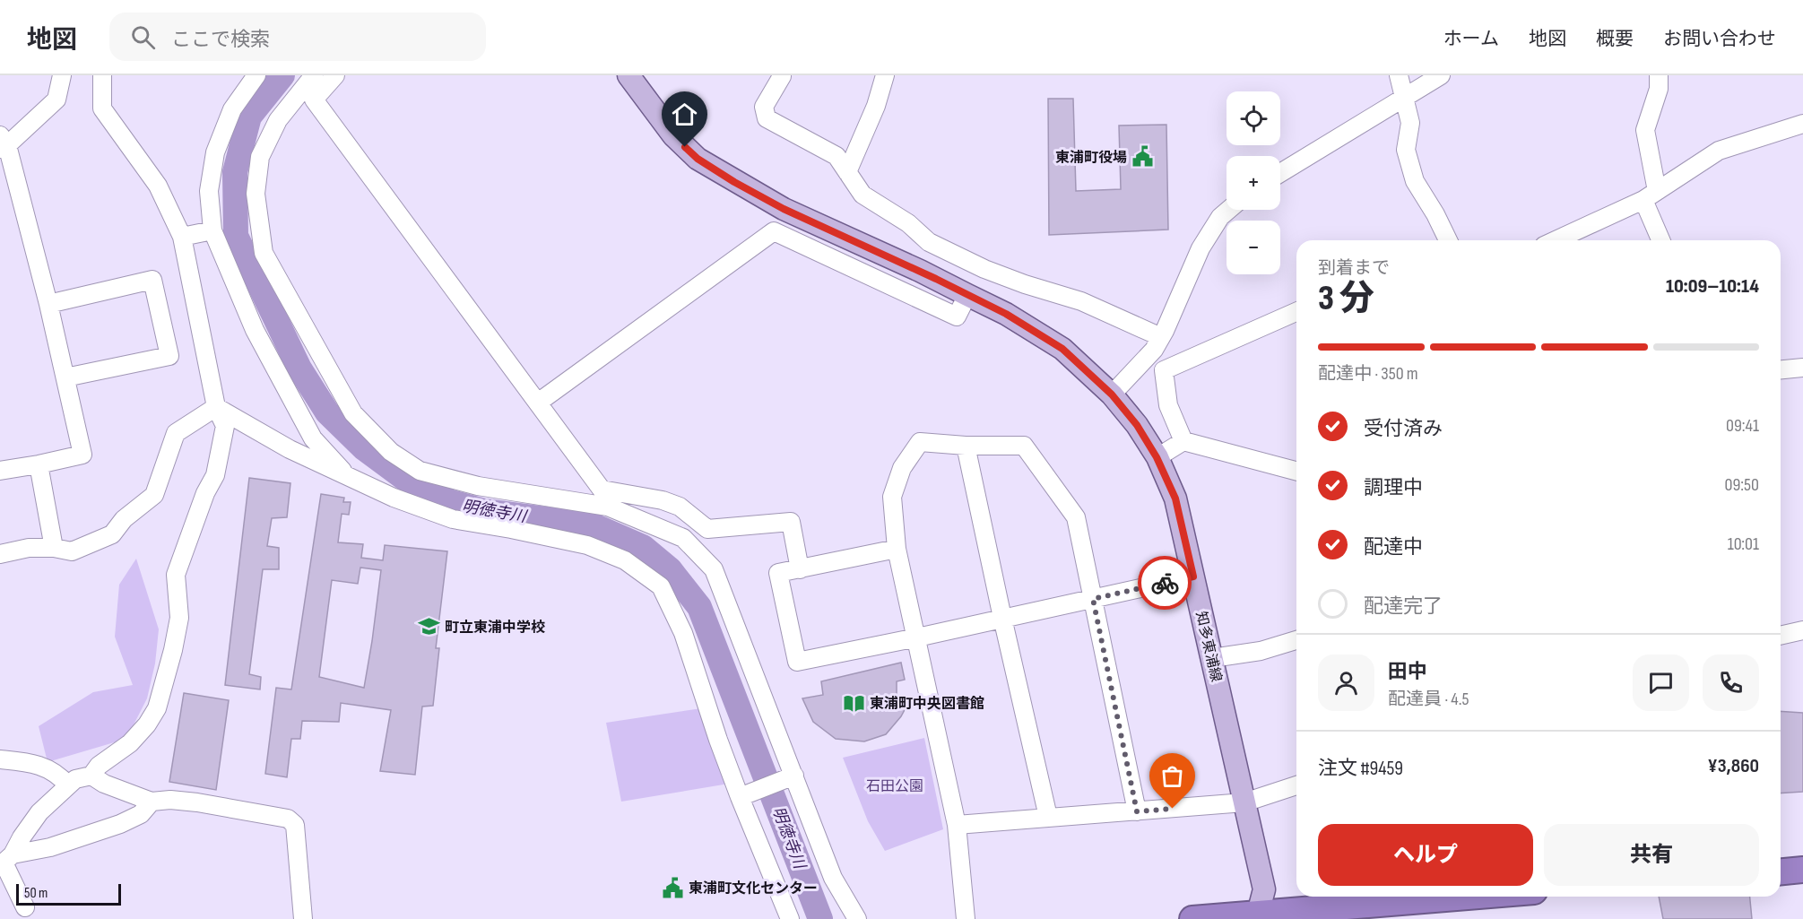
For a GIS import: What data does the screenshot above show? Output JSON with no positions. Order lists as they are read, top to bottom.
{
  "streets": {
    "main road": ["知多東浦線"]
  },
  "water": ["明徳寺川"],
  "parks": ["石田公園"],
  "places": {
    "public building": ["東浦町役場", "東浦町文化センター"],
    "school or university": ["町立東浦中学校"],
    "library": ["東浦町中央図書館"]
  },
  "scale_bar": "50 m",
  "page": {
    "header": "地図",
    "search": "ここで検索",
    "nav": [
      "ホーム",
      "地図",
      "概要",
      "お問い合わせ"
    ],
    "map_buttons": ["+", "−"],
    "heading": ["3 分", "到着まで", "10:09–10:14"],
    "panel": [
      "田中",
      "配達員 · 4.5",
      "注文 #9459",
      "¥3,860"
    ],
    "bar": "配達中 · 350 m",
    "list": [
      ["受付済み", "09:41"],
      ["調理中", "09:50"],
      ["配達中", "10:01"],
      "配達完了"
    ],
    "buttons": ["ヘルプ", "共有"],
    "scale": "50 m"
  }
}
